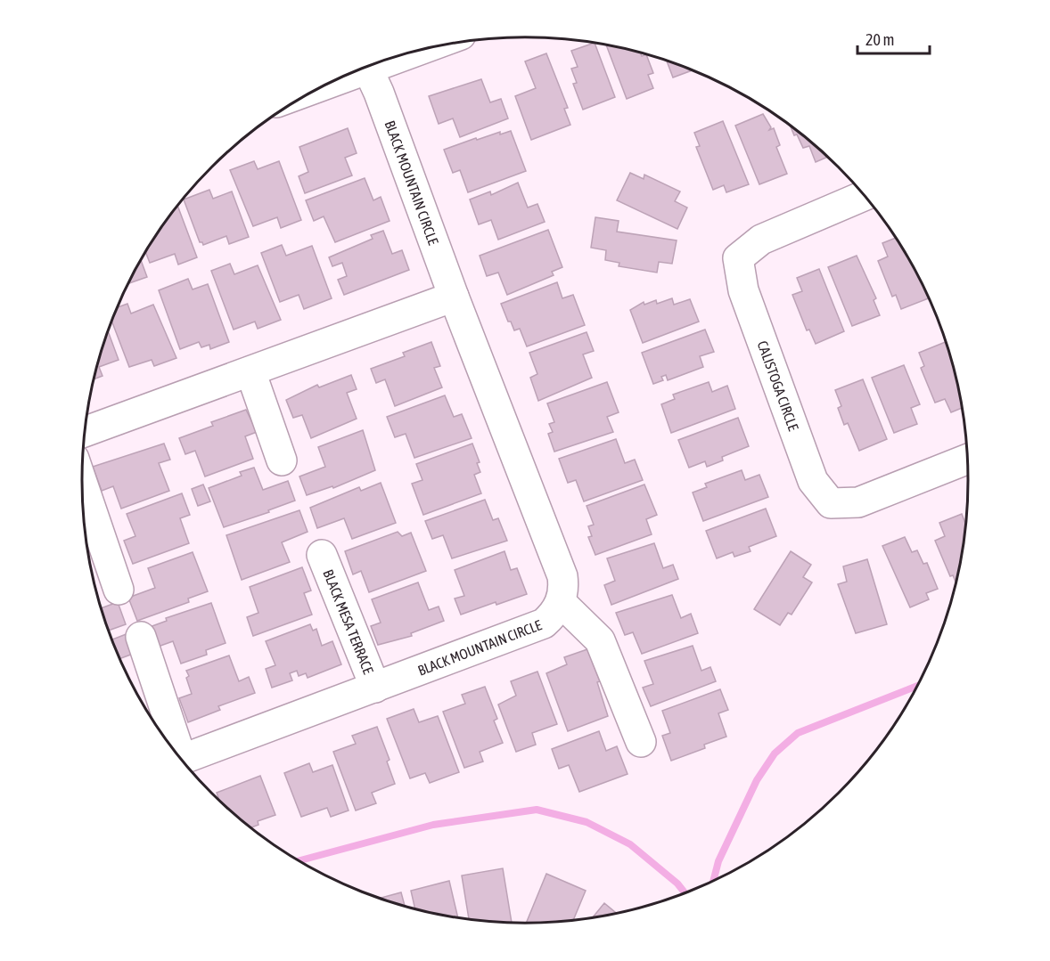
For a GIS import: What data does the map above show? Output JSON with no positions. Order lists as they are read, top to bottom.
{
  "streets": {
    "street": ["BLACK MOUNTAIN CIRCLE", "CALISTOGA CIRCLE", "BLACK MESA TERRACE"]
  },
  "crossings": [
    ["BLACK MOUNTAIN CIRCLE", "BLACK MESA TERRACE"]
  ],
  "scale_bar": "20 m"
}
